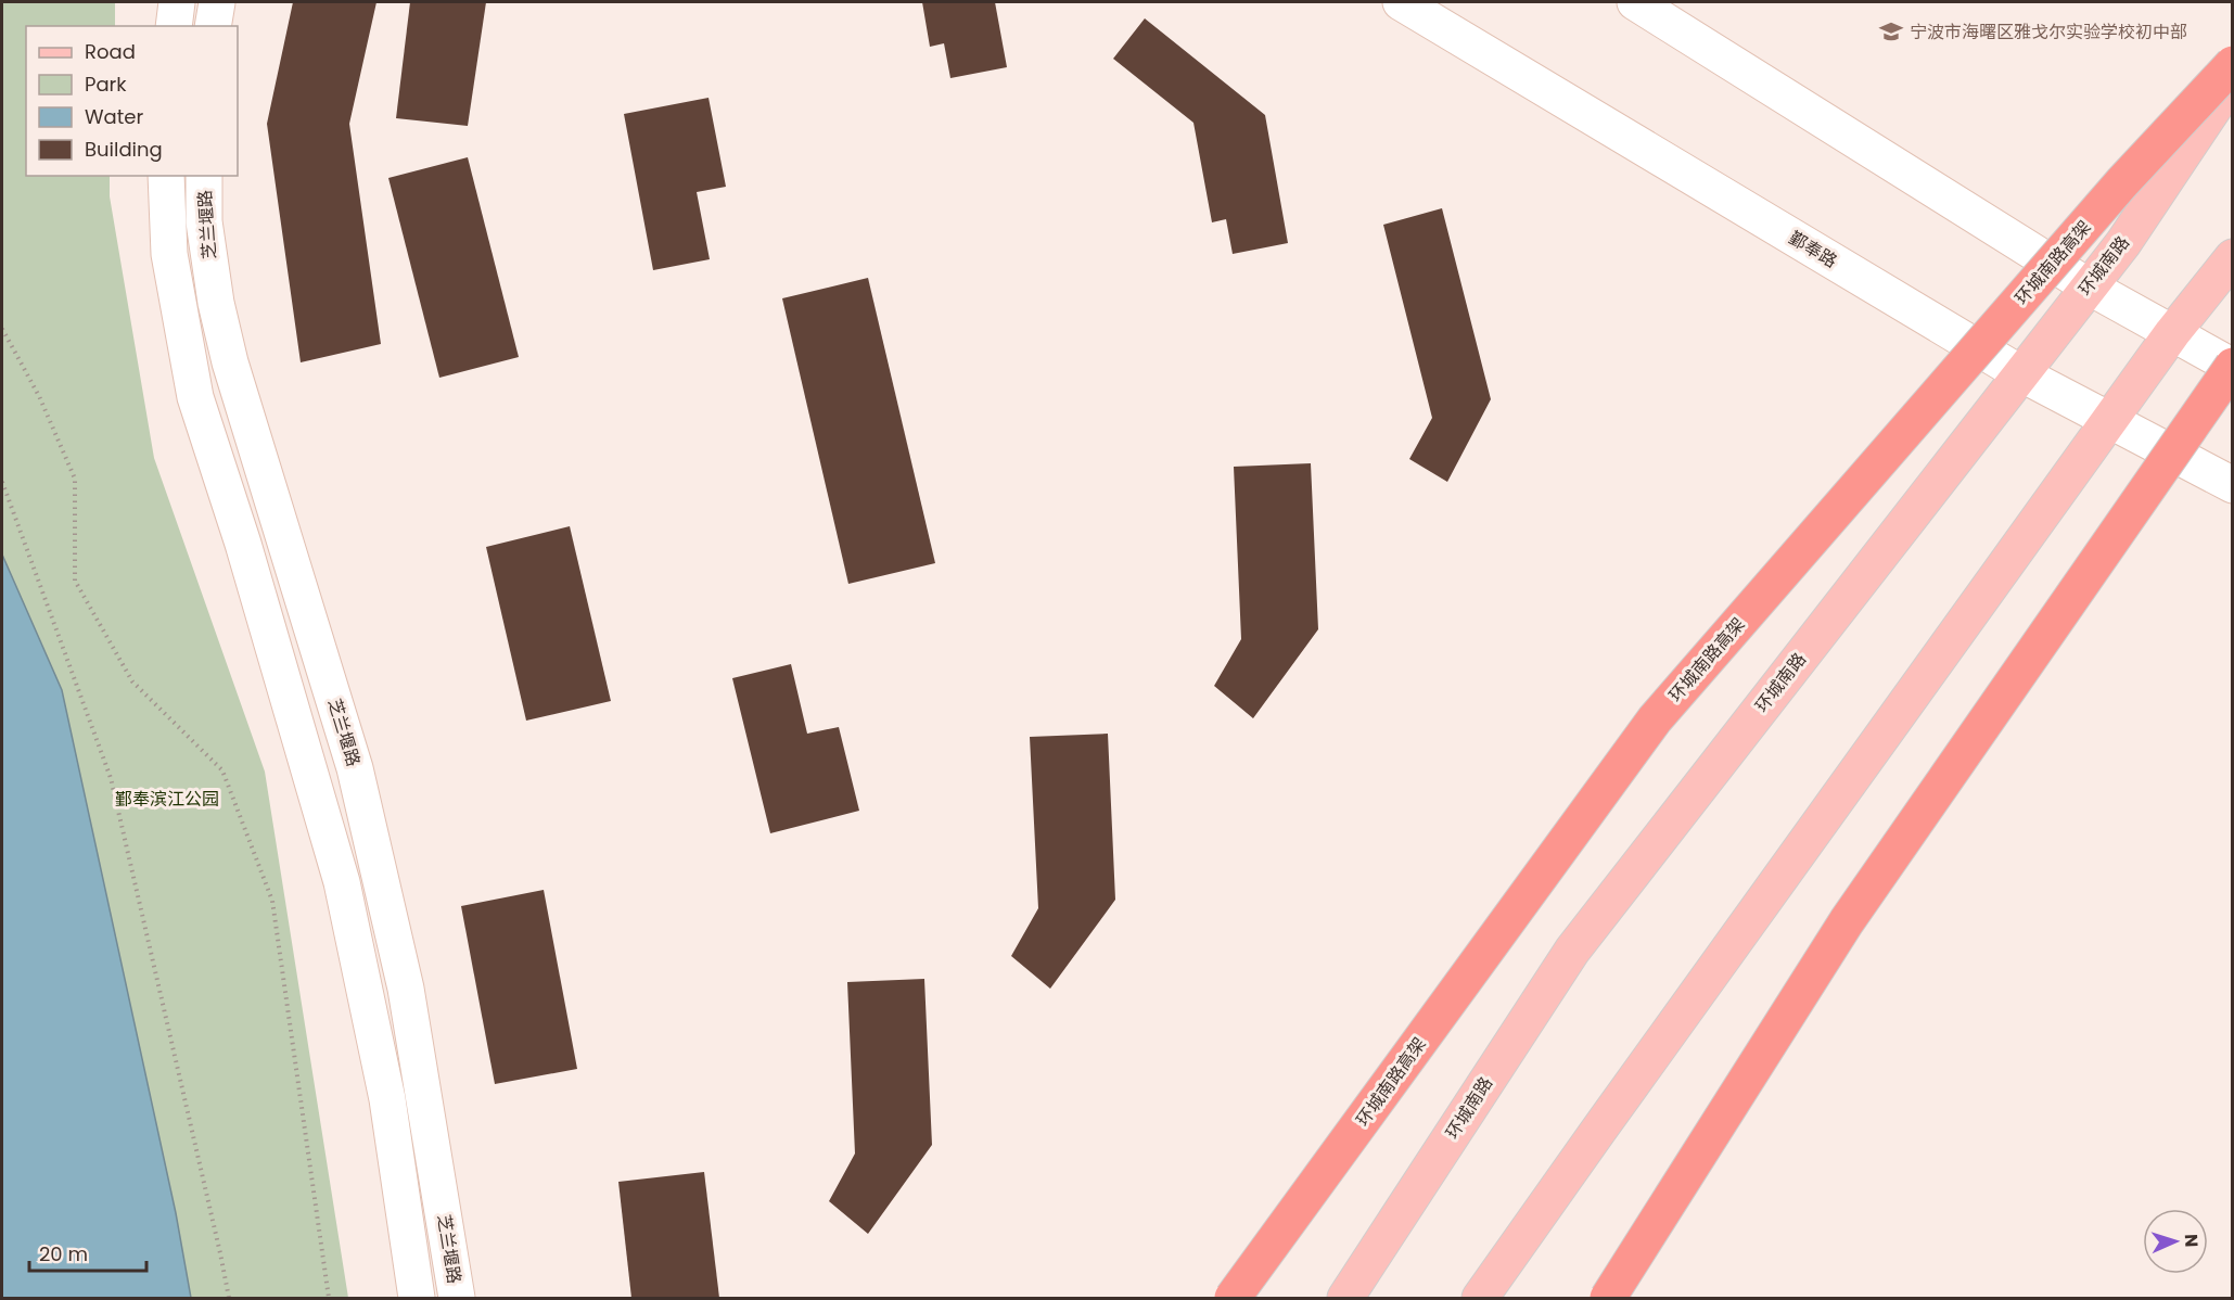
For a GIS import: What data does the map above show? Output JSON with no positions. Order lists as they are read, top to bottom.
{
  "streets": {
    "highway": ["环城南路高架"],
    "main road": ["环城南路"],
    "street": ["芝兰堰路", "鄞奉路"]
  },
  "crossings": [
    ["鄞奉路", "环城南路"]
  ],
  "parks": ["鄞奉滨江公园"],
  "places": {
    "school or university": ["宁波市海曙区雅戈尔实验学校初中部"]
  },
  "legend": [
    "Road",
    "Park",
    "Water",
    "Building"
  ],
  "scale_bar": "20 m",
  "north": "right"
}
